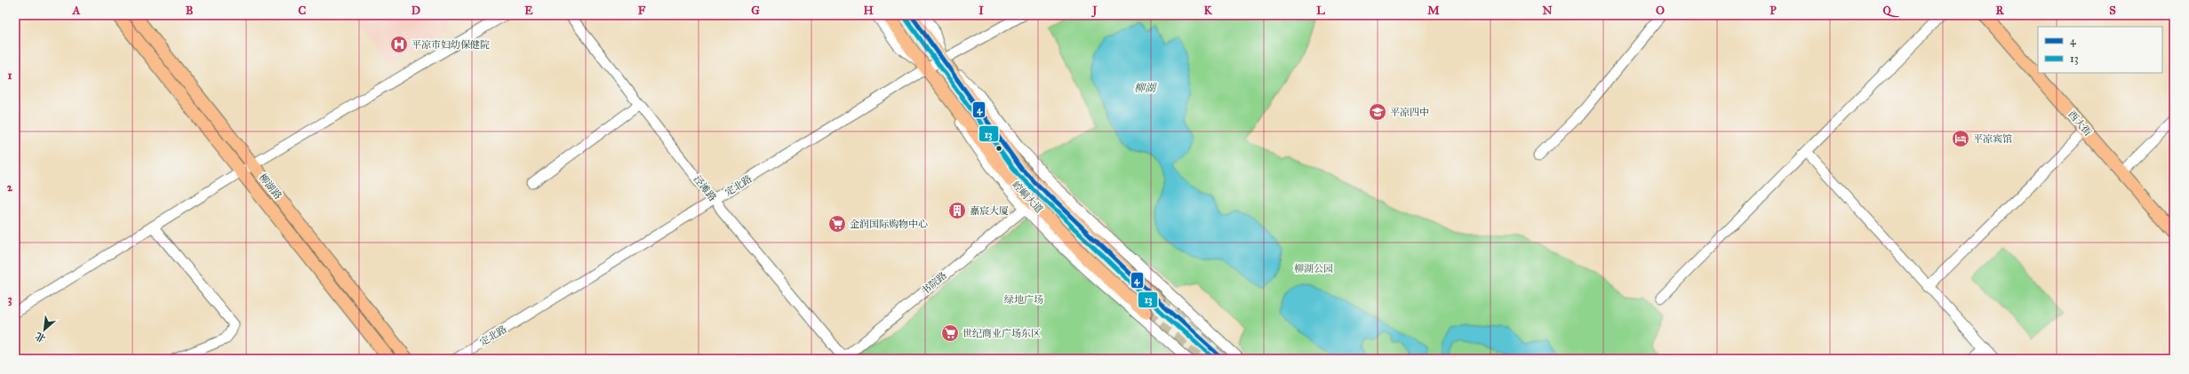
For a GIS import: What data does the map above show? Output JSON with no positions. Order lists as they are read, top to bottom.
{
  "streets": {
    "main road": ["西大街", "柳湖路", "崆峒大道"],
    "street": ["定北路", "泾滩路", "书院路"]
  },
  "crossings": [
    ["定北路", "泾滩路"],
    ["定北路", "崆峒大道"],
    ["泾滩路", "书院路"]
  ],
  "water": ["柳湖"],
  "parks": ["柳湖公园", "绿地广场"],
  "places": {
    "hospital": ["平凉市妇幼保健院"],
    "school or university": ["平凉四中"],
    "hotel": ["平凉宾馆"],
    "building": ["嘉宸大厦"],
    "supermarket": ["金润国际购物中心", "世纪商业广场东区"]
  },
  "lines": ["transit line 4", "transit line 13"],
  "legend": ["4", "13"],
  "north": "bottom left",
  "grid": {
    "columns": [
      "A",
      "B",
      "C",
      "D",
      "E",
      "F",
      "G",
      "H",
      "I",
      "J",
      "K",
      "L",
      "M",
      "N",
      "O",
      "P",
      "Q",
      "R",
      "S"
    ],
    "rows": ["1", "2", "3"]
  }
}
